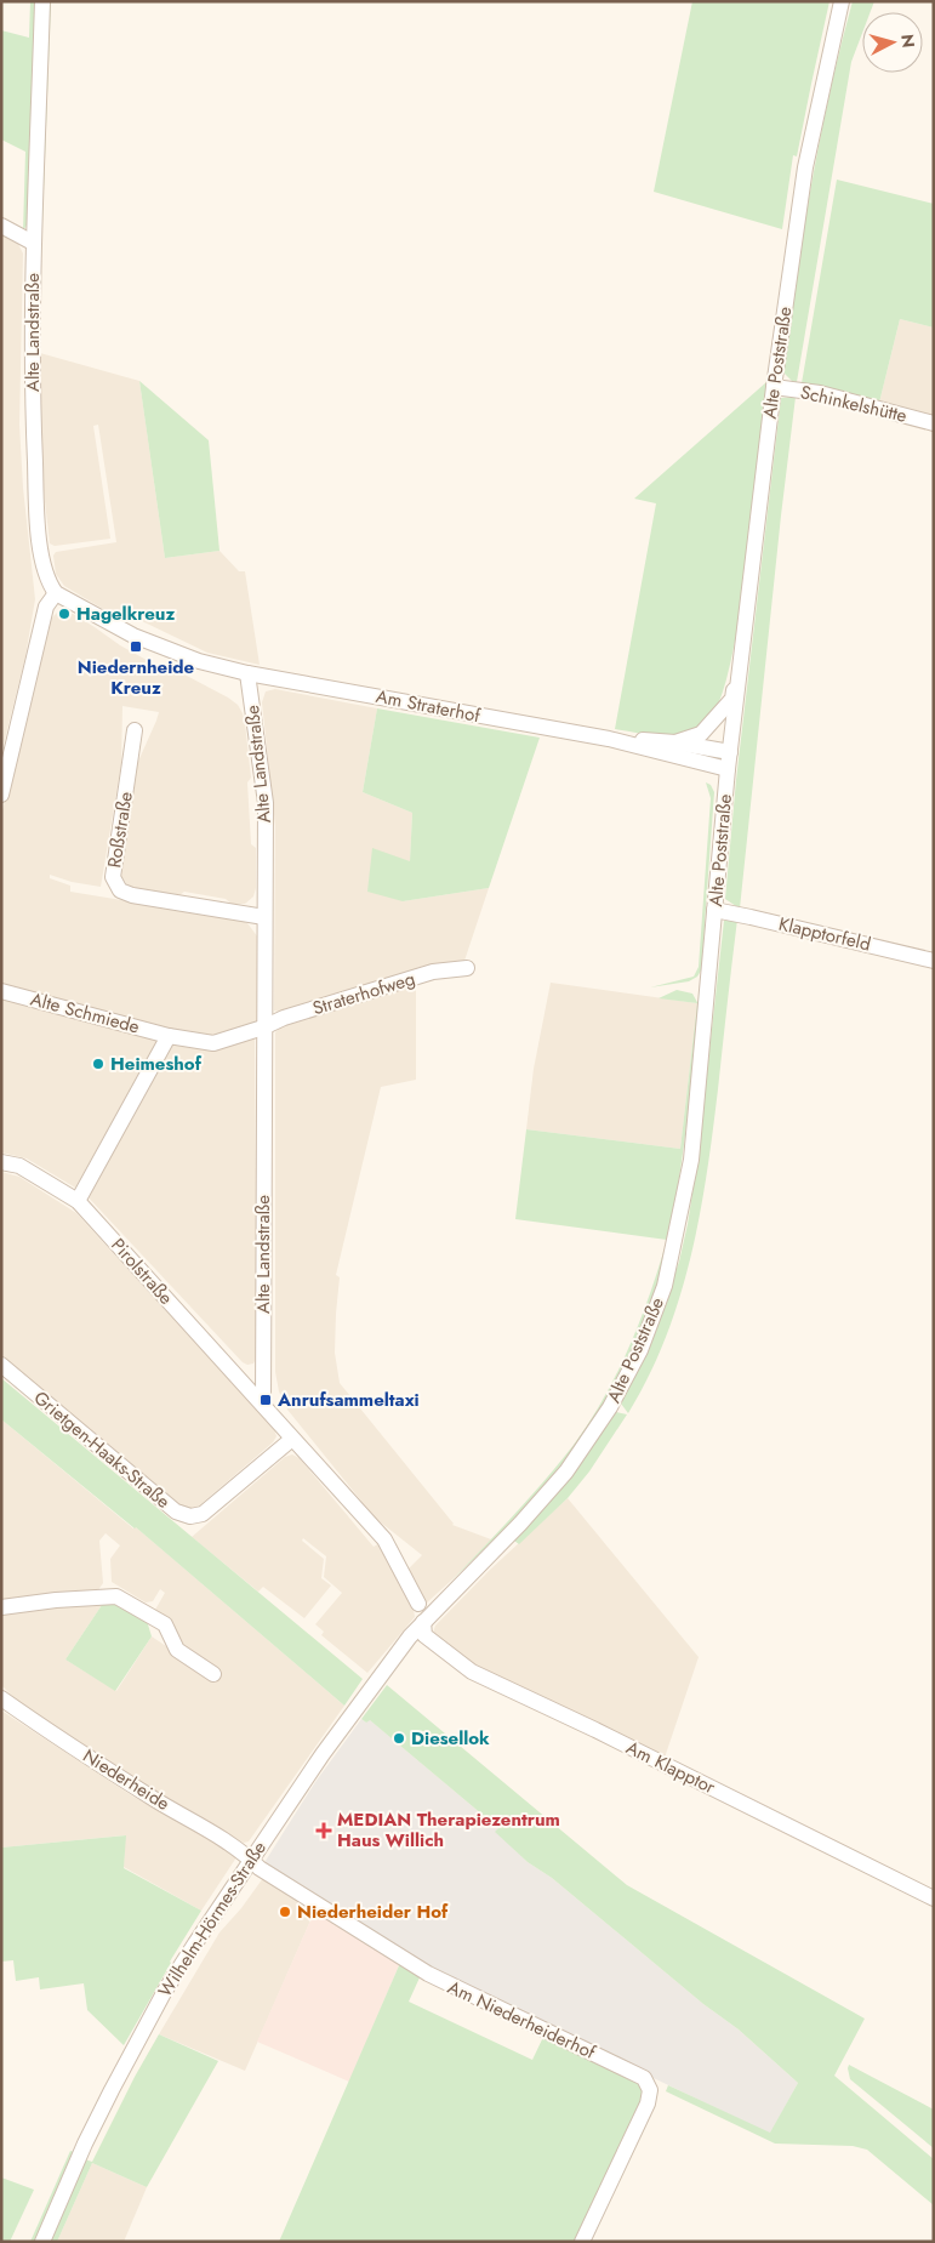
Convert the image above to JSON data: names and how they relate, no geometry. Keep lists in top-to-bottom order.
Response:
{
  "streets": {
    "street": [
      "Alte Landstraße",
      "Alte Poststraße",
      "Schinkelshütte",
      "Am Straterhof",
      "Roßstraße",
      "Klapptorfeld",
      "Straterhofweg",
      "Alte Schmiede",
      "Pirolstraße",
      "Grietgen-Haaks-Straße",
      "Am Klapptor",
      "Niederheide",
      "Wilhelm-Hörmes-Straße",
      "Am Niederheiderhof"
    ]
  },
  "crossings": [
    ["Alte Landstraße", "Am Straterhof"],
    ["Alte Landstraße", "Roßstraße"],
    ["Alte Landstraße", "Straterhofweg"],
    ["Alte Landstraße", "Alte Schmiede"],
    ["Alte Landstraße", "Pirolstraße"],
    ["Alte Poststraße", "Schinkelshütte"],
    ["Alte Poststraße", "Am Straterhof"],
    ["Alte Poststraße", "Klapptorfeld"],
    ["Alte Poststraße", "Am Klapptor"],
    ["Alte Poststraße", "Wilhelm-Hörmes-Straße"],
    ["Straterhofweg", "Alte Schmiede"],
    ["Am Klapptor", "Wilhelm-Hörmes-Straße"],
    ["Niederheide", "Wilhelm-Hörmes-Straße"],
    ["Niederheide", "Am Niederheiderhof"],
    ["Wilhelm-Hörmes-Straße", "Am Niederheiderhof"]
  ],
  "places": {
    "other": [
      "Hagelkreuz",
      "Heimeshof",
      "Diesellok",
      "Niederheider Hof"
    ],
    "transit": ["Niedernheide Kreuz", "Anrufsammeltaxi"],
    "health": ["MEDIAN Therapiezentrum Haus Willich"]
  },
  "north": "right"
}
